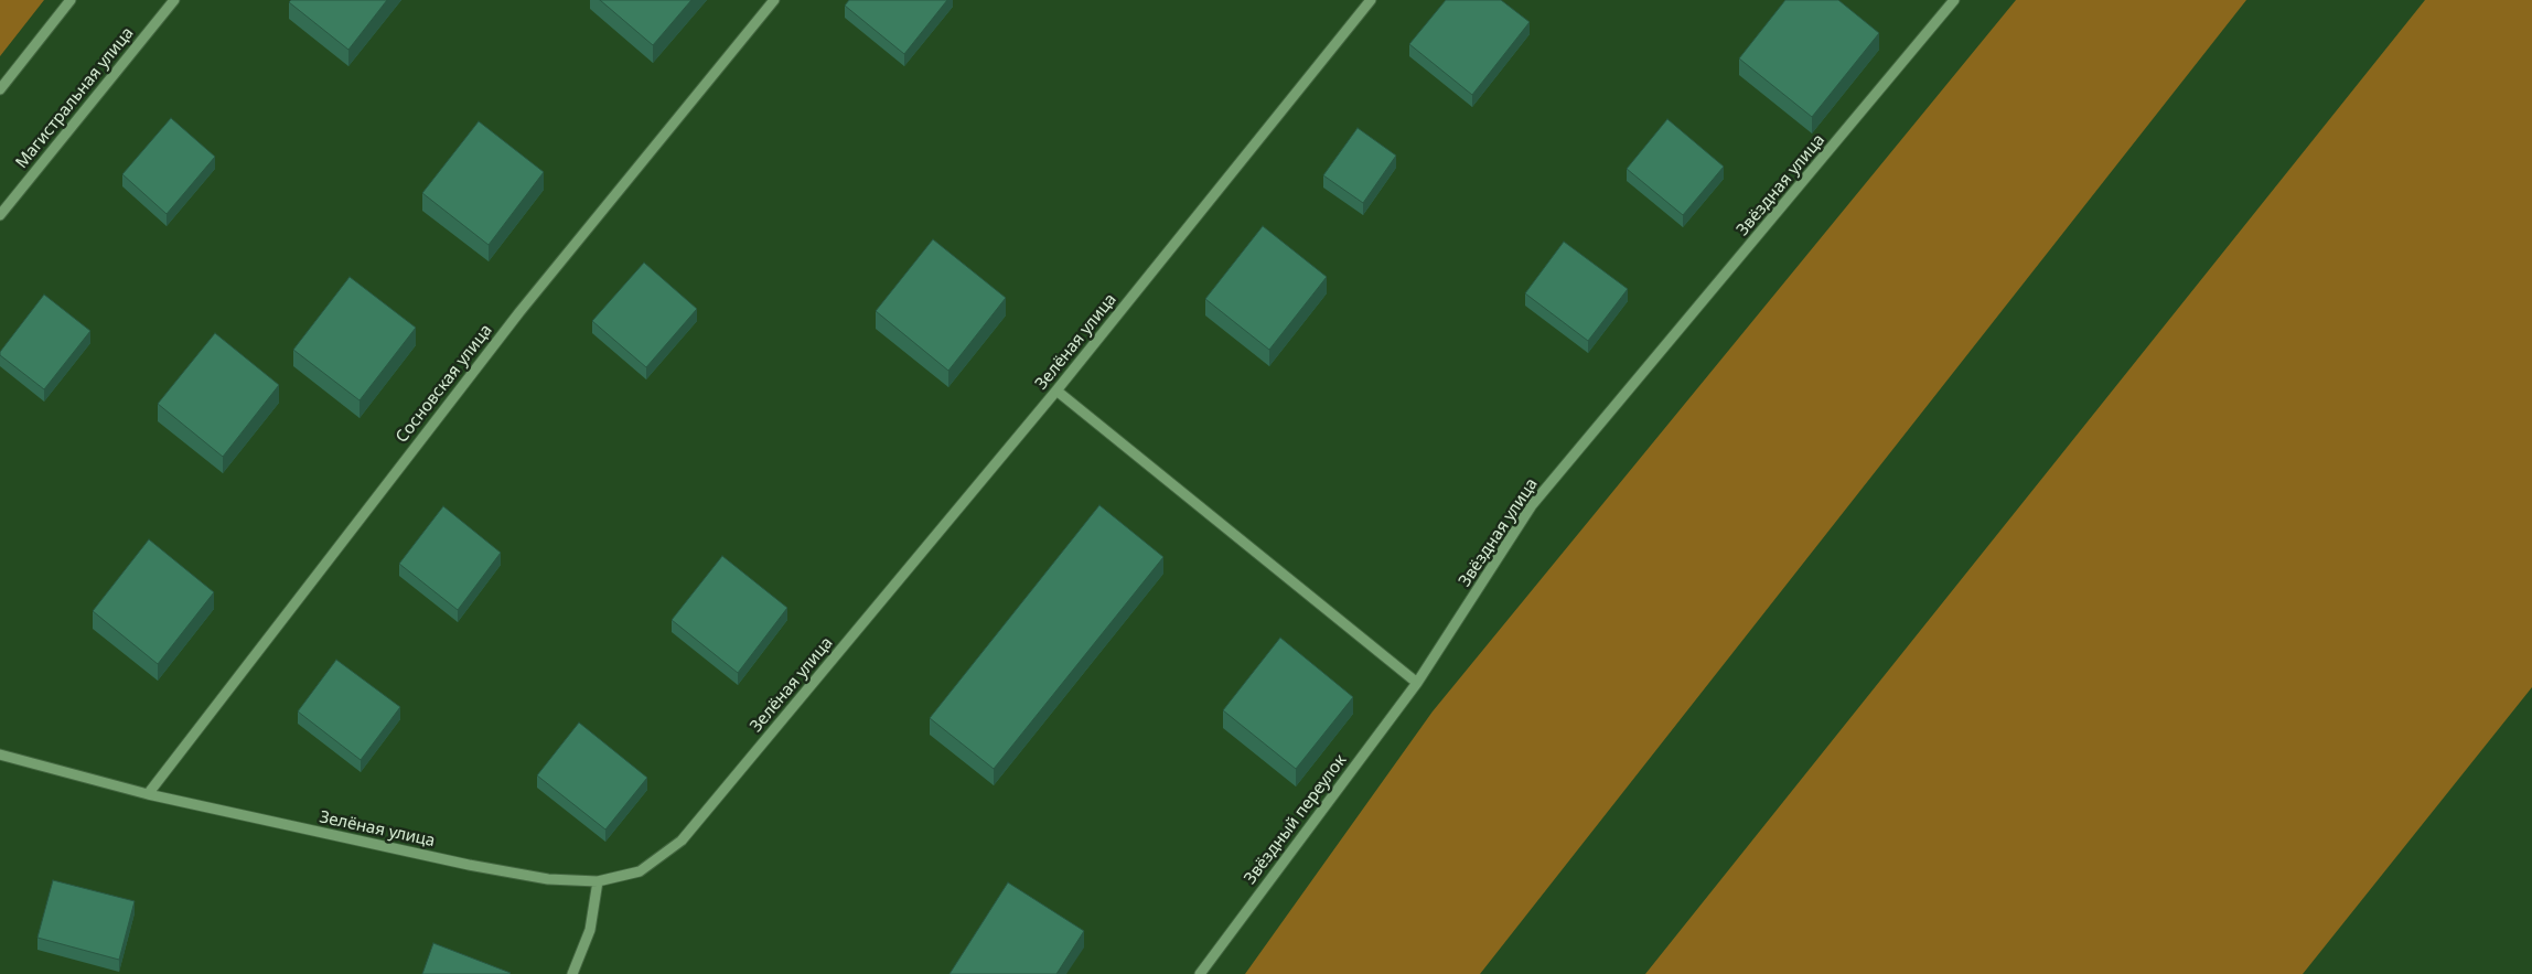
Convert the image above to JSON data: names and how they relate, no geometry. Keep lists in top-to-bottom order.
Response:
{
  "streets": {
    "street": [
      "Магистральная улица",
      "Звёздная улица",
      "Зелёная улица",
      "Сосновская улица",
      "Звёздный переулок"
    ]
  },
  "crossings": [
    ["Звёздная улица", "Звёздный переулок"],
    ["Зелёная улица", "Сосновская улица"]
  ]
}
